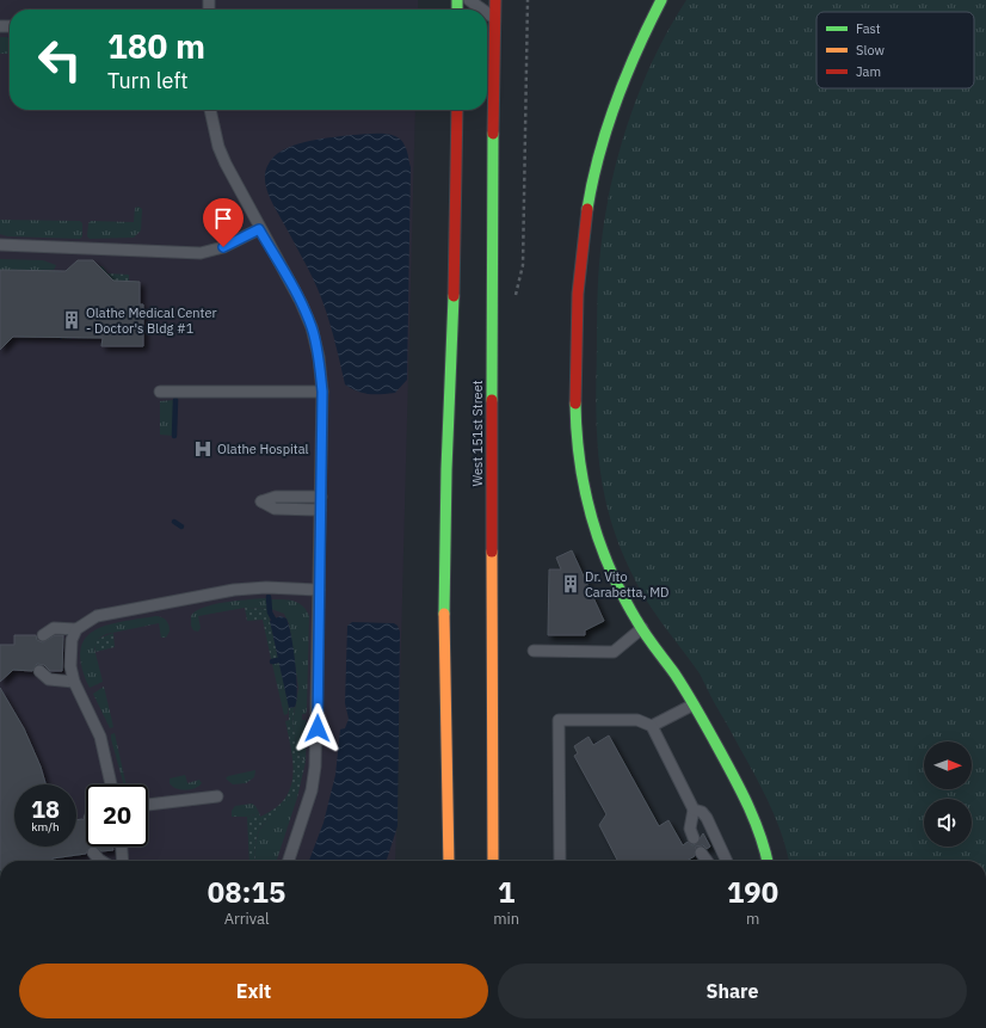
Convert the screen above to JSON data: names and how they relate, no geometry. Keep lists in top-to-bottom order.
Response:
{
  "streets": {
    "main road": ["West 151st Street"]
  },
  "places": {
    "building": ["Olathe Medical Center - Doctor's Bldg #1", "Dr. Vito Carabetta, MD"],
    "hospital": ["Olathe Hospital"]
  },
  "legend": ["Fast", "Slow", "Jam"],
  "north": "right",
  "page": {
    "turn": ["180 m", "Turn left"],
    "speed": "18 km/h",
    "limit": "20",
    "eta": [
      "08:15",
      "Arrival",
      "1",
      "min",
      "190",
      "m"
    ],
    "buttons": ["Exit", "Share"]
  }
}
